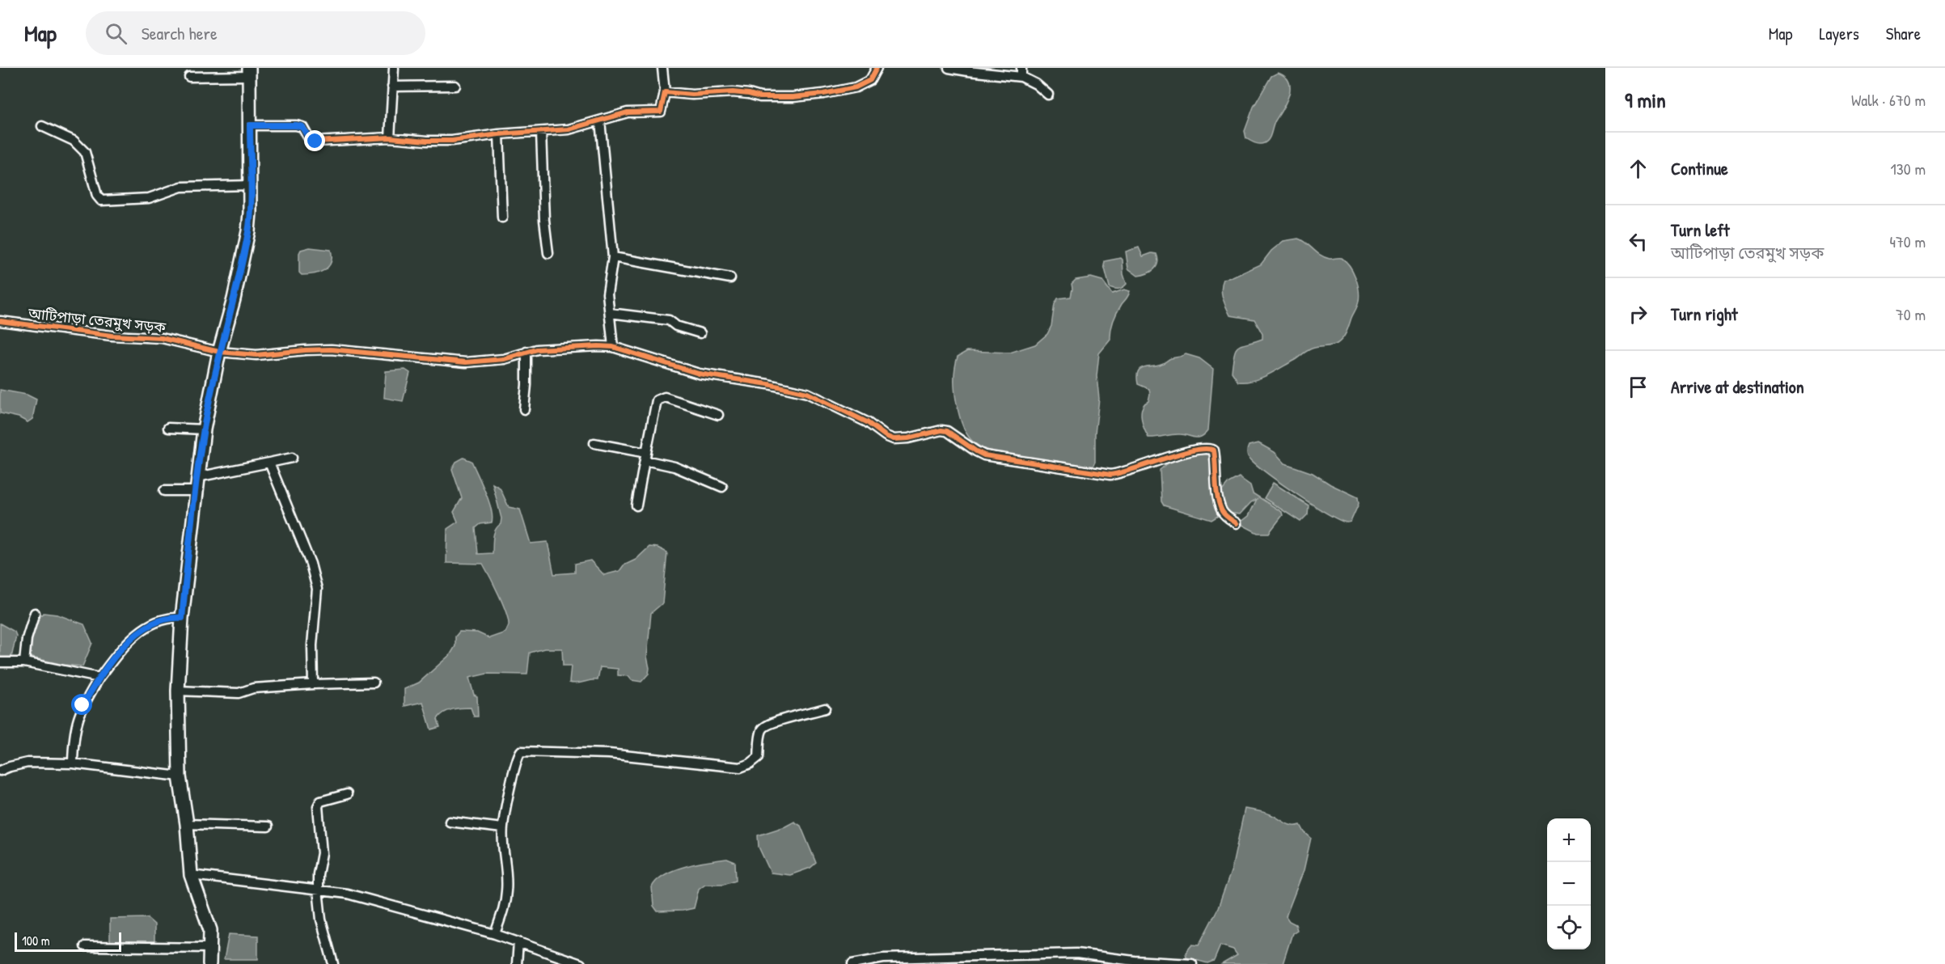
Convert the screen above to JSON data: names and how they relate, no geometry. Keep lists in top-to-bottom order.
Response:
{
  "streets": {
    "street": ["আটিপাড়া তেরমুখ সড়ক"]
  },
  "scale_bar": "100 m",
  "page": {
    "header": "Map",
    "search": "Search here",
    "nav": ["Map", "Layers", "Share"],
    "heading": ["9 min", "Walk · 670 m"],
    "list": [
      ["Continue", "130 m"],
      ["Turn left", "আটিপাড়া তেরমুখ সড়ক", "470 m"],
      ["Turn right", "70 m"],
      "Arrive at destination"
    ],
    "map_buttons": ["+", "−"],
    "scale": "100 m"
  }
}
